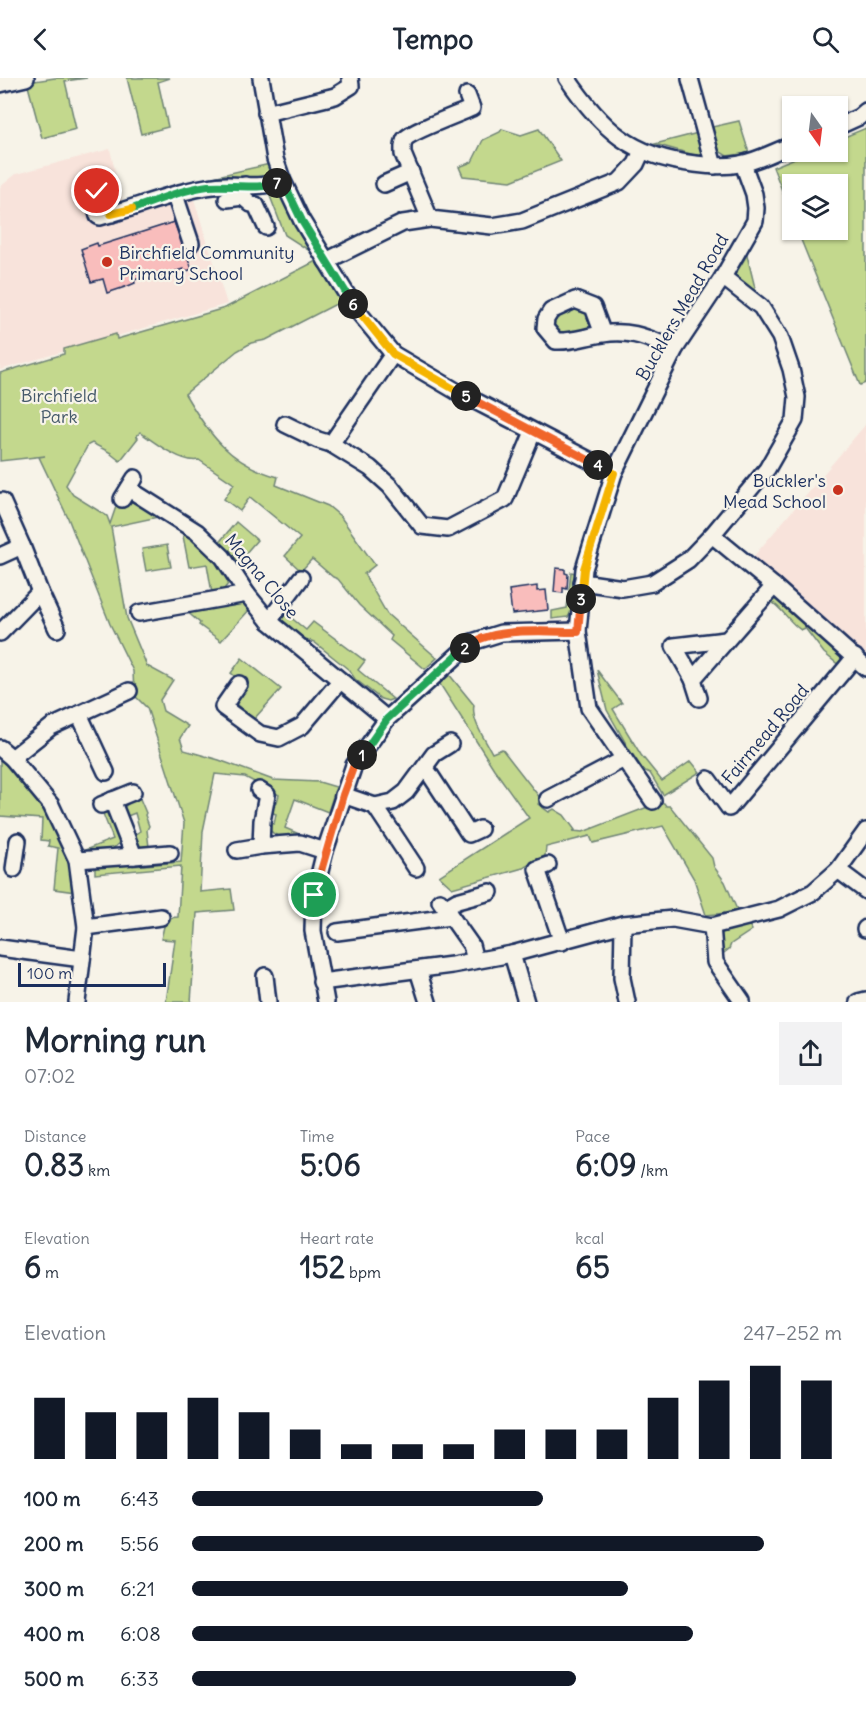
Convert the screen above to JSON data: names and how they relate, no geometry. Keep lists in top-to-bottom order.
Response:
{
  "streets": {
    "street": ["Bucklers Mead Road", "Magna Close", "Fairmead Road"]
  },
  "parks": ["Birchfield Park"],
  "places": ["Birchfield Community Primary School", "Buckler's Mead School"],
  "scale_bar": "100 m",
  "north": "bottom",
  "page": {
    "header": "Tempo",
    "pins": [
      "7",
      "6",
      "5",
      "4",
      "3",
      "2",
      "1"
    ],
    "scale": "100 m",
    "heading": ["Morning run", "07:02"],
    "stats": [
      ["Distance", "0.83 km"],
      ["Time", "5:06"],
      ["Pace", "6:09 /km"],
      ["Elevation", "6 m"],
      ["Heart rate", "152 bpm"],
      ["kcal", "65"]
    ],
    "chart": ["Elevation", "247–252 m"],
    "list": [
      {
        "name": "100 m",
        "note": "6:43"
      },
      {
        "name": "200 m",
        "note": "5:56"
      },
      {
        "name": "300 m",
        "note": "6:21"
      },
      {
        "name": "400 m",
        "note": "6:08"
      },
      {
        "name": "500 m",
        "note": "6:33"
      }
    ]
  }
}
